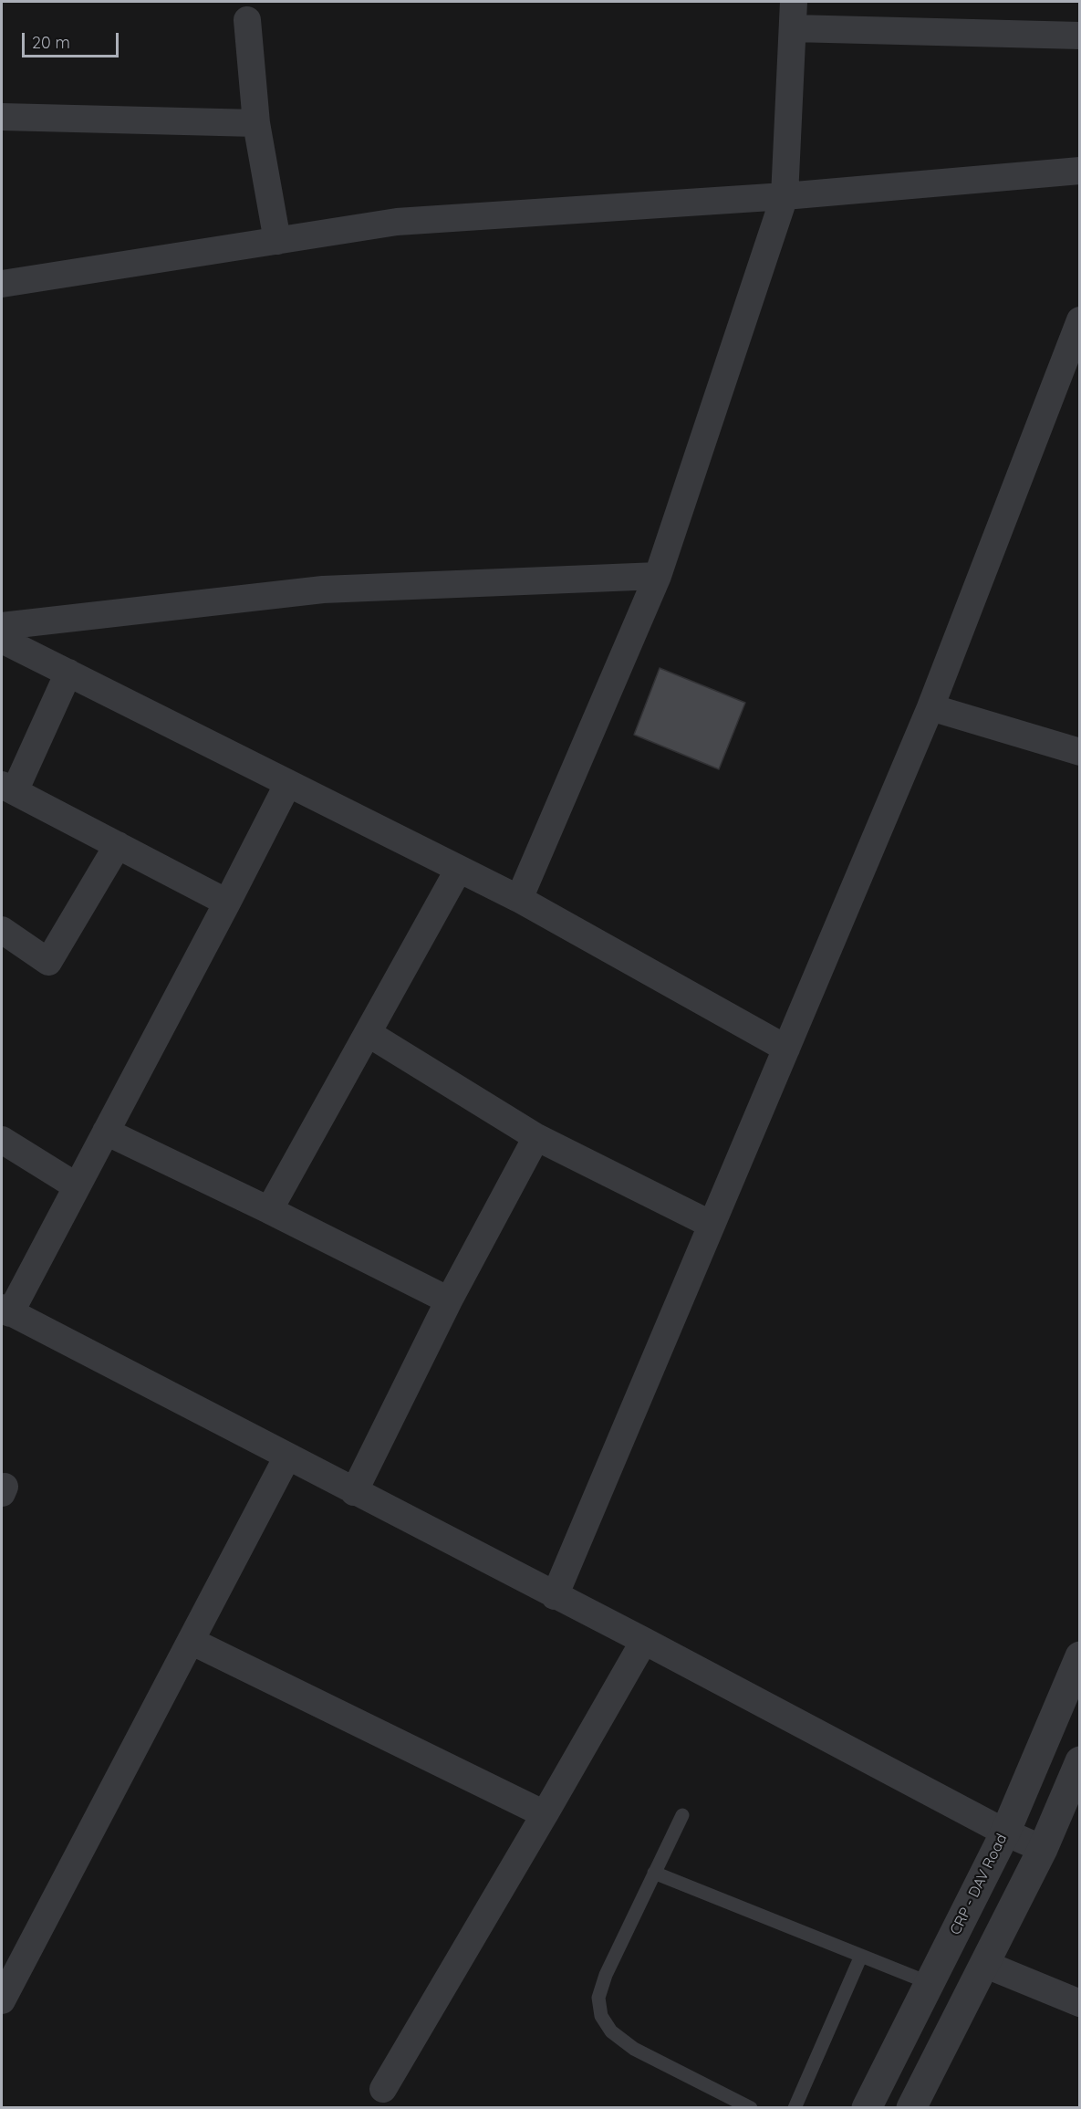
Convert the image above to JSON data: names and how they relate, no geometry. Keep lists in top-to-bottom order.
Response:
{
  "streets": {
    "street": ["CRP - DAV Road"]
  },
  "scale_bar": "20 m"
}
